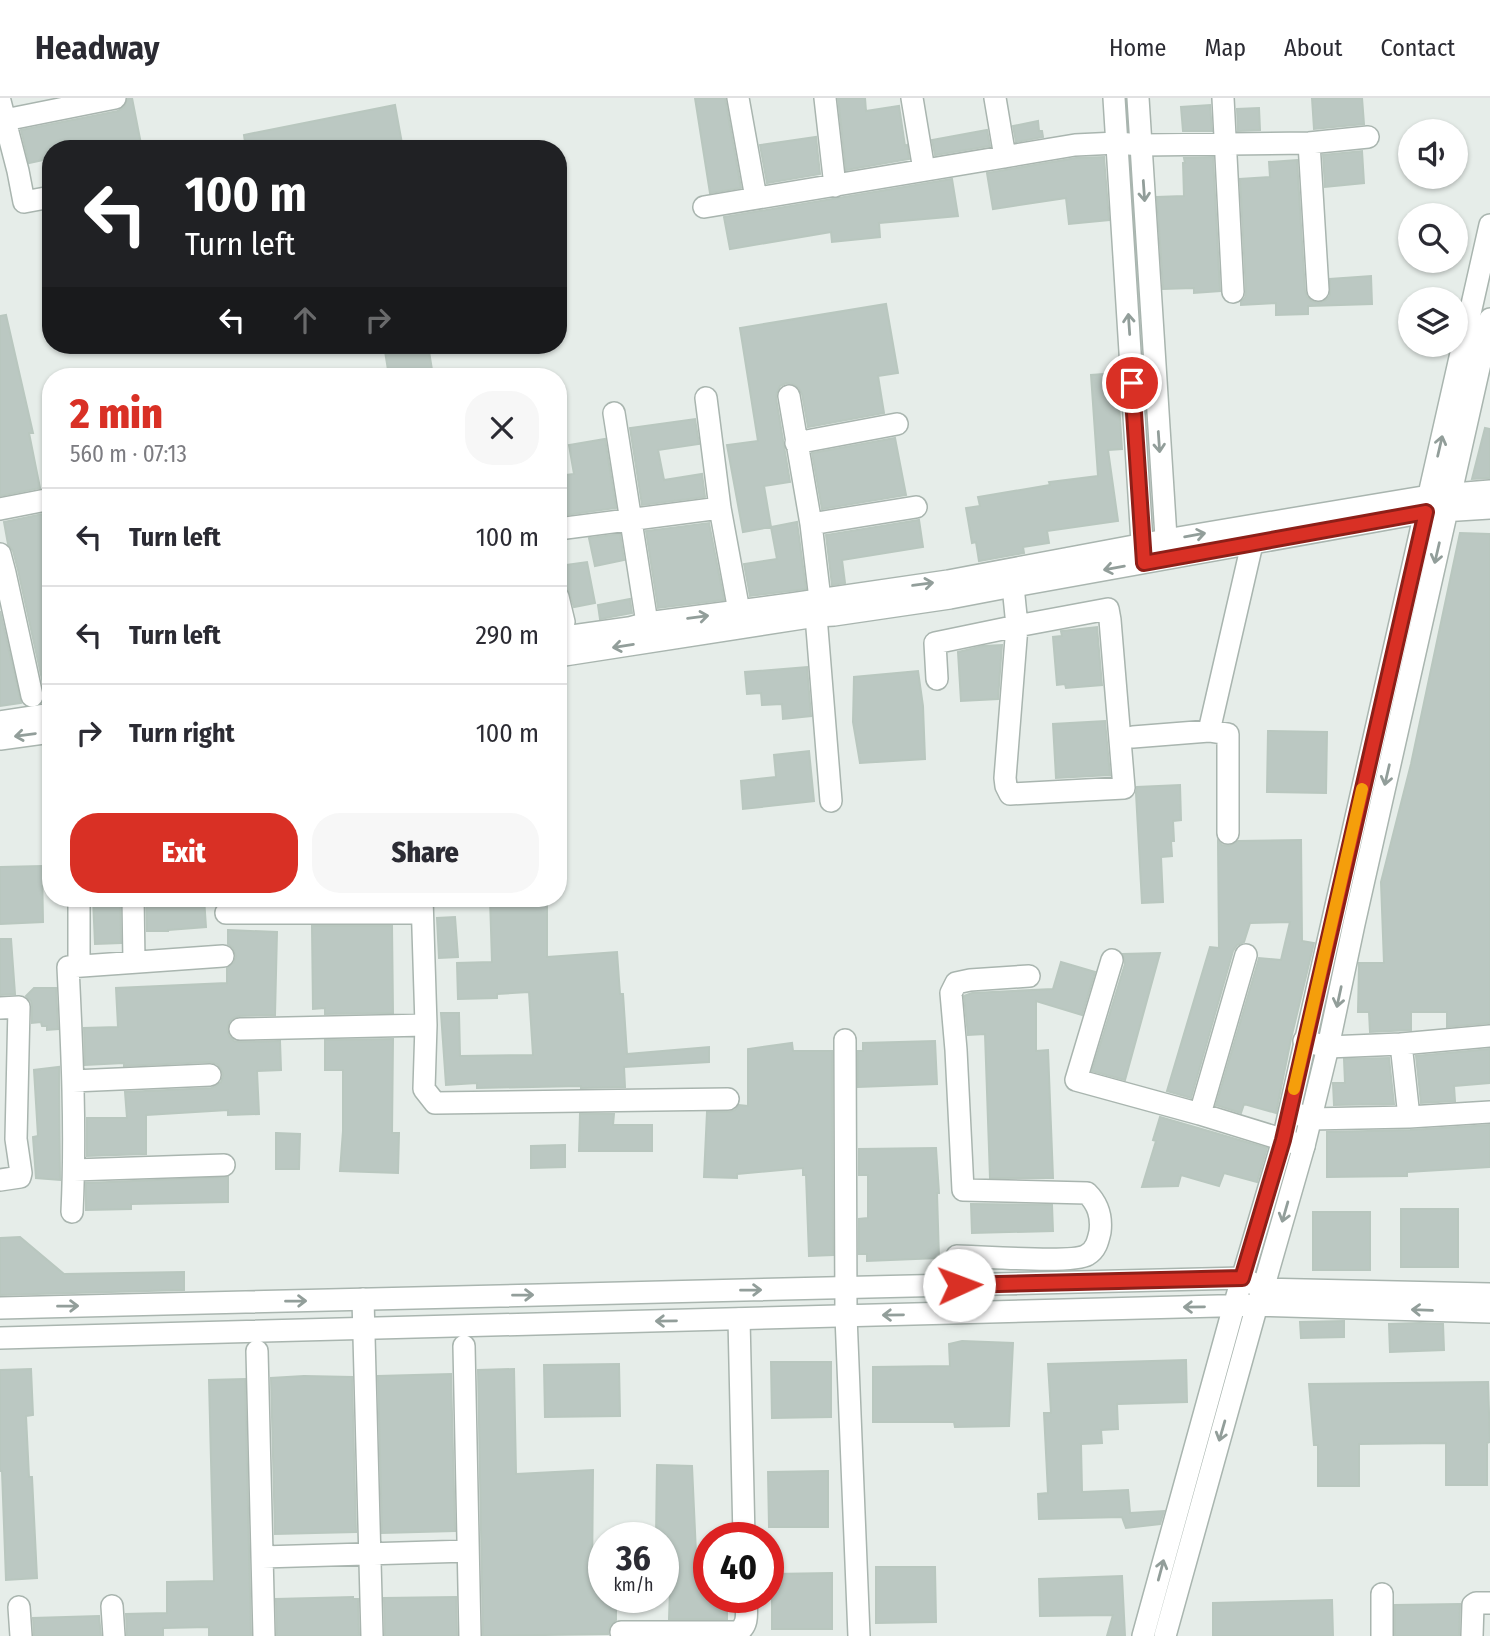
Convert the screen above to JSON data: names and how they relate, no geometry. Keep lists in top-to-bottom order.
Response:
{
  "page": {
    "header": "Headway",
    "nav": [
      "Home",
      "Map",
      "About",
      "Contact"
    ],
    "turn": ["100 m", "Turn left"],
    "heading": ["2 min", "560 m · 07:13"],
    "list": [
      {
        "name": "Turn left",
        "value": "100 m"
      },
      {
        "name": "Turn left",
        "value": "290 m"
      },
      {
        "name": "Turn right",
        "value": "100 m"
      }
    ],
    "buttons": ["Exit", "Share"],
    "speed": "36 km/h",
    "limit": "40"
  }
}
